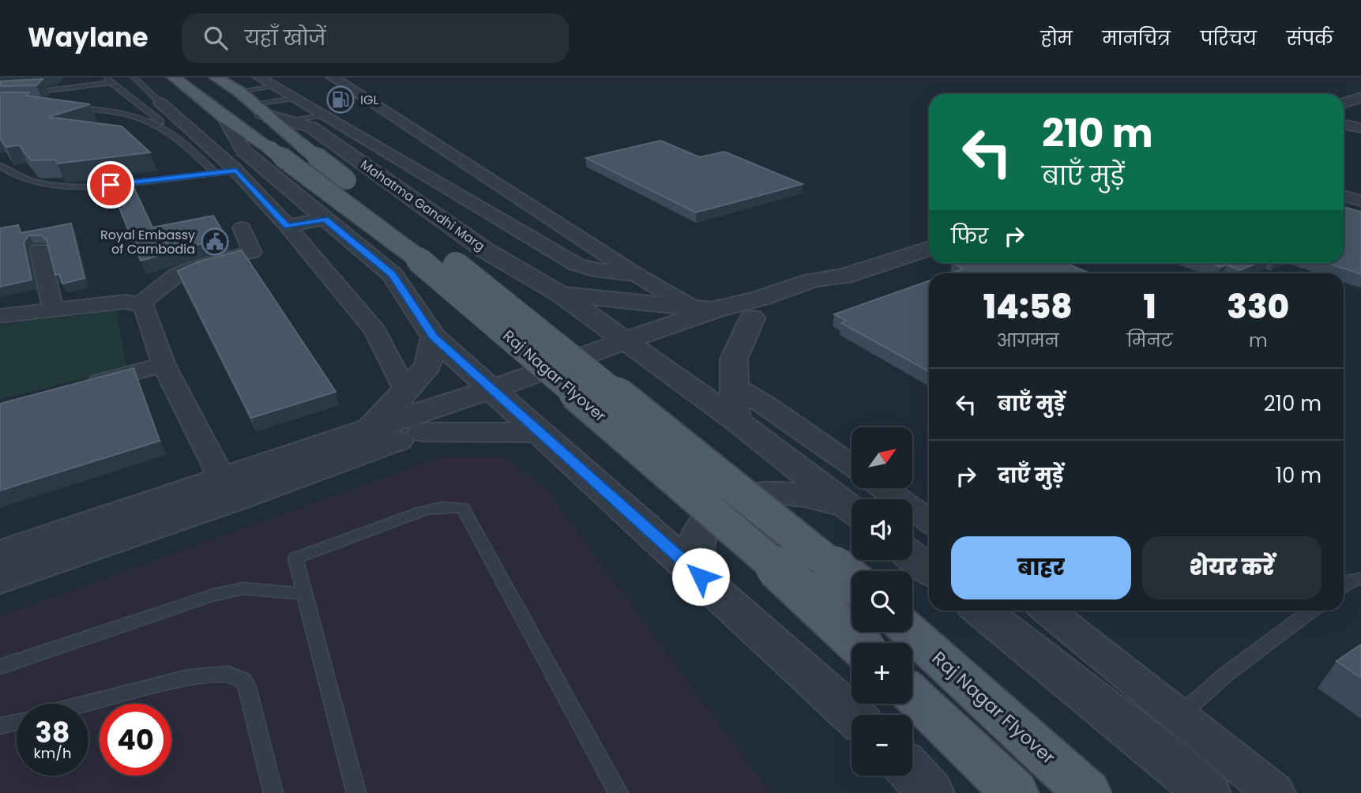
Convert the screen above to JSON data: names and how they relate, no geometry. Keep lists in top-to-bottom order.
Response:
{
  "streets": {
    "main road": ["Mahatma Gandhi Marg", "Raj Nagar Flyover"]
  },
  "crossings": [
    ["Mahatma Gandhi Marg", "Raj Nagar Flyover"]
  ],
  "places": {
    "fuel station": ["IGL"],
    "public building": ["Royal Embassy of Cambodia"]
  },
  "north": "top right",
  "page": {
    "header": "Waylane",
    "search": "यहाँ खोजें",
    "nav": [
      "होम",
      "मानचित्र",
      "परिचय",
      "संपर्क"
    ],
    "turn": ["210 m", "बाएँ मुड़ें"],
    "then": "फिर",
    "eta": [
      "14:58",
      "आगमन",
      "1",
      "मिनट",
      "330",
      "m"
    ],
    "list": [
      {
        "name": "बाएँ मुड़ें",
        "value": "210 m"
      },
      {
        "name": "दाएँ मुड़ें",
        "value": "10 m"
      }
    ],
    "map_buttons": ["+", "−"],
    "buttons": ["बाहर", "शेयर करें"],
    "speed": "38 km/h",
    "limit": "40"
  }
}
